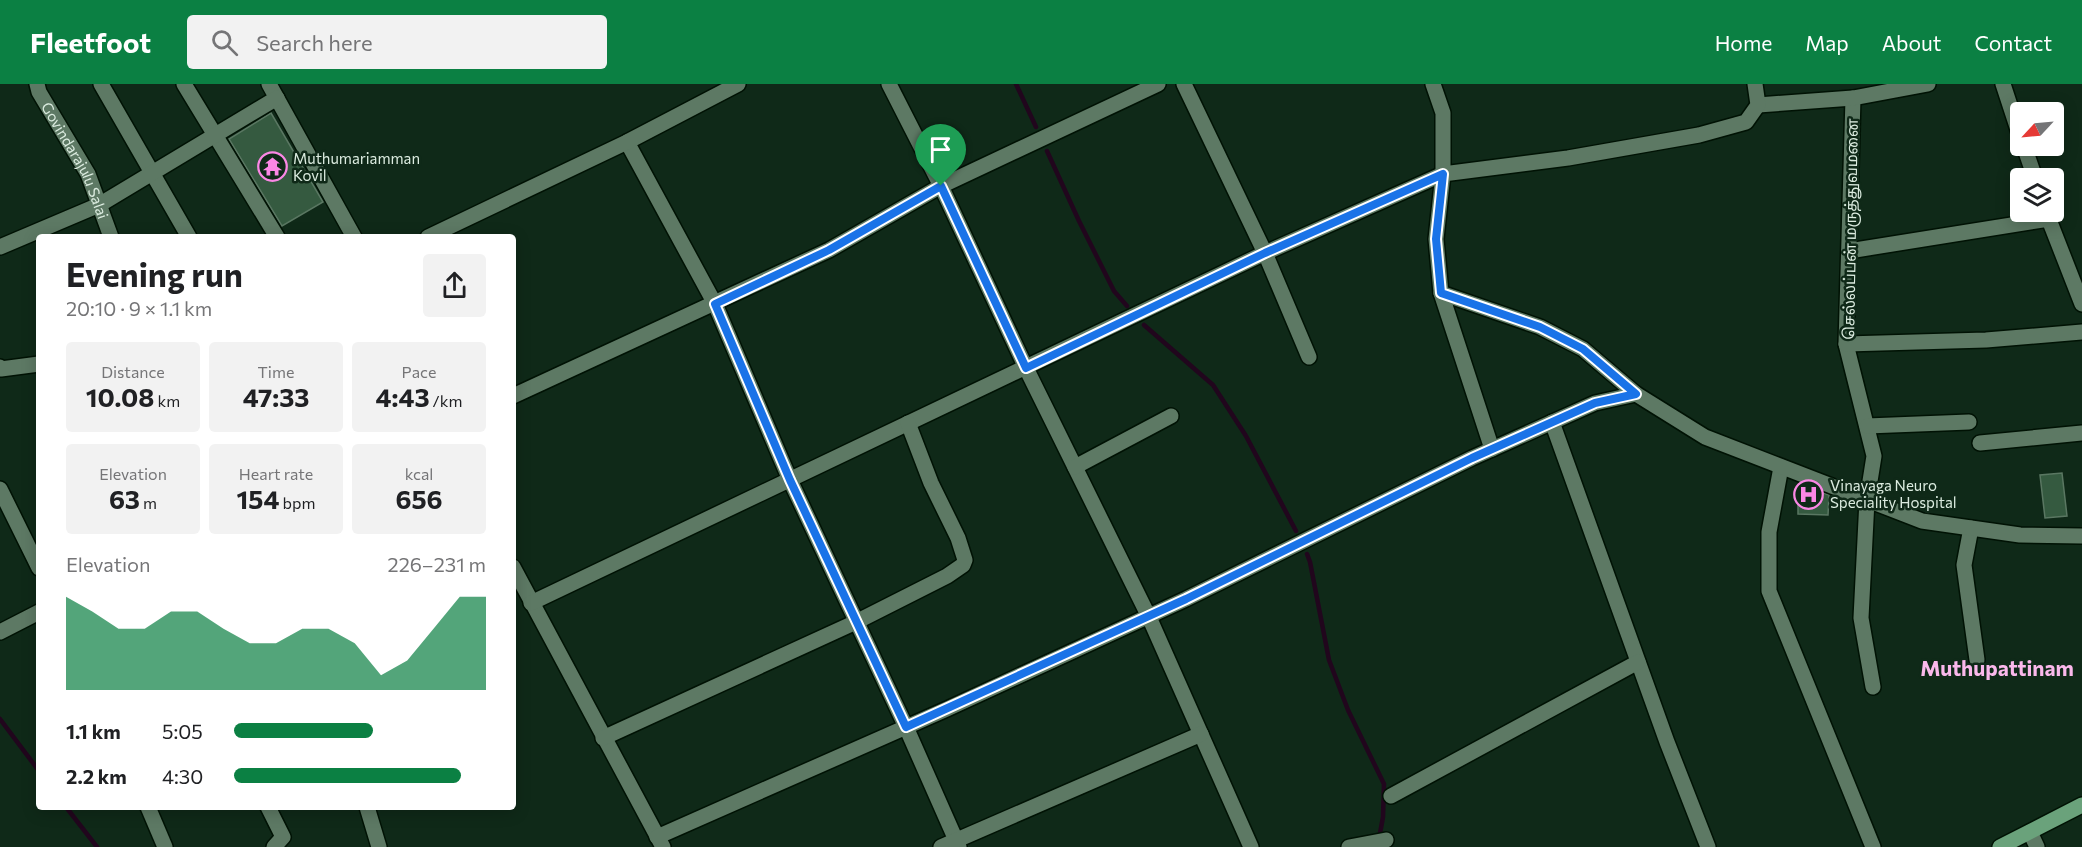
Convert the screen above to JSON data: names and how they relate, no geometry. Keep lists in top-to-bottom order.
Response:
{
  "streets": {
    "street": ["Govindarajulu Salai", "செல்லப்பன் மருத்துவமனை"]
  },
  "districts": ["Muthupattinam"],
  "places": {
    "temple": ["Muthumariamman Kovil"],
    "hospital": ["Vinayaga Neuro Speciality Hospital"]
  },
  "north": "bottom left",
  "page": {
    "header": "Fleetfoot",
    "search": "Search here",
    "nav": [
      "Home",
      "Map",
      "About",
      "Contact"
    ],
    "heading": ["Evening run", "20:10 · 9 × 1.1 km"],
    "stats": [
      ["Distance", "10.08 km"],
      ["Time", "47:33"],
      ["Pace", "4:43 /km"],
      ["Elevation", "63 m"],
      ["Heart rate", "154 bpm"],
      ["kcal", "656"]
    ],
    "chart": ["Elevation", "226–231 m"],
    "list": [
      {
        "name": "1.1 km",
        "note": "5:05"
      },
      {
        "name": "2.2 km",
        "note": "4:30"
      }
    ]
  }
}
